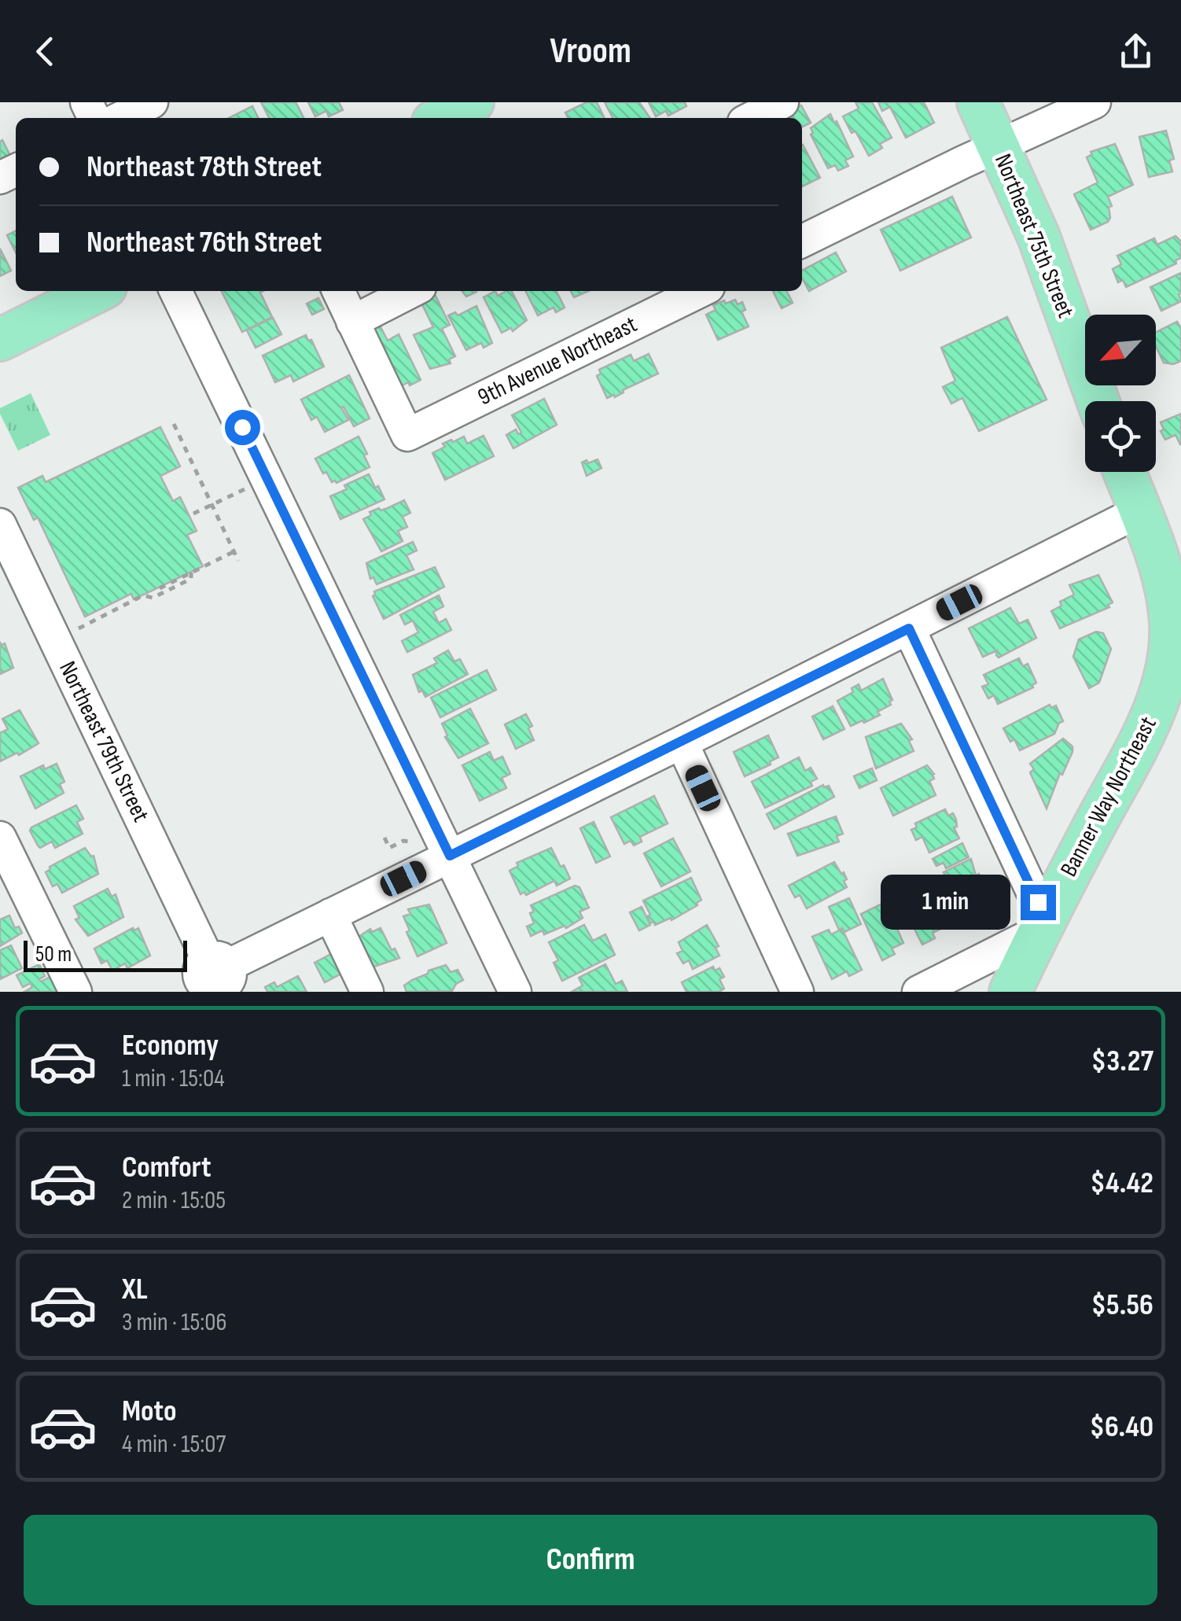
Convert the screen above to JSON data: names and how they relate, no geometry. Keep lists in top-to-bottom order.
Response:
{
  "streets": {
    "main road": ["Northeast 75th Street", "Banner Way Northeast"],
    "street": ["9th Avenue Northeast", "Northeast 79th Street"]
  },
  "scale_bar": "50 m",
  "north": "bottom left",
  "page": {
    "header": "Vroom",
    "banner": ["Northeast 78th Street", "Northeast 76th Street"],
    "bubble": "1 min",
    "scale": "50 m",
    "list": [
      {
        "name": "Economy",
        "note": "1 min · 15:04",
        "value": "$3.27"
      },
      {
        "name": "Comfort",
        "note": "2 min · 15:05",
        "value": "$4.42"
      },
      {
        "name": "XL",
        "note": "3 min · 15:06",
        "value": "$5.56"
      },
      {
        "name": "Moto",
        "note": "4 min · 15:07",
        "value": "$6.40"
      }
    ],
    "buttons": "Confirm"
  }
}
